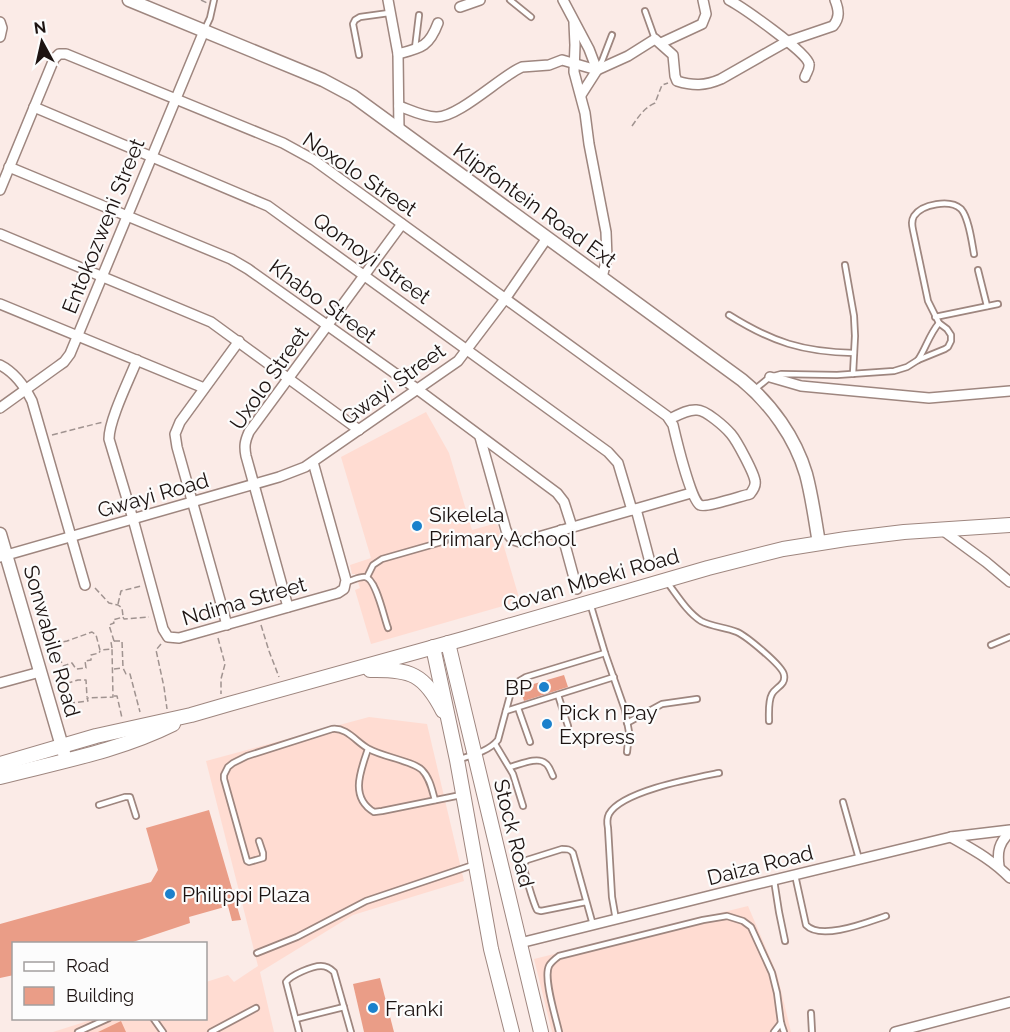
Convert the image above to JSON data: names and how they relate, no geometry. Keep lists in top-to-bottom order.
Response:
{
  "streets": {
    "main road": ["Govan Mbeki Road", "Stock Road"],
    "street": [
      "Noxolo Street",
      "Klipfontein Road Ext",
      "Entokozweni Street",
      "Qomoyi Street",
      "Khabo Street",
      "Uxolo Street",
      "Gwayi Street",
      "Gwayi Road",
      "Ndima Street",
      "Sonwabile Road",
      "Daiza Road"
    ]
  },
  "crossings": [
    ["Noxolo Street", "Entokozweni Street"],
    ["Noxolo Street", "Qomoyi Street"],
    ["Noxolo Street", "Khabo Street"],
    ["Noxolo Street", "Uxolo Street"],
    ["Noxolo Street", "Gwayi Street"],
    ["Klipfontein Road Ext", "Entokozweni Street"],
    ["Klipfontein Road Ext", "Gwayi Street"],
    ["Klipfontein Road Ext", "Govan Mbeki Road"],
    ["Entokozweni Street", "Qomoyi Street"],
    ["Entokozweni Street", "Khabo Street"],
    ["Qomoyi Street", "Uxolo Street"],
    ["Qomoyi Street", "Gwayi Street"],
    ["Khabo Street", "Uxolo Street"],
    ["Khabo Street", "Gwayi Street"],
    ["Uxolo Street", "Gwayi Road"],
    ["Uxolo Street", "Ndima Street"],
    ["Gwayi Street", "Gwayi Road"],
    ["Gwayi Road", "Ndima Street"],
    ["Gwayi Road", "Sonwabile Road"],
    ["Govan Mbeki Road", "Sonwabile Road"],
    ["Govan Mbeki Road", "Stock Road"],
    ["Stock Road", "Daiza Road"]
  ],
  "places": [
    "Sikelela Primary Achool",
    "BP",
    "Pick n Pay Express",
    "Philippi Plaza",
    "Franki"
  ],
  "legend": ["Road", "Building"],
  "north": "top"
}
